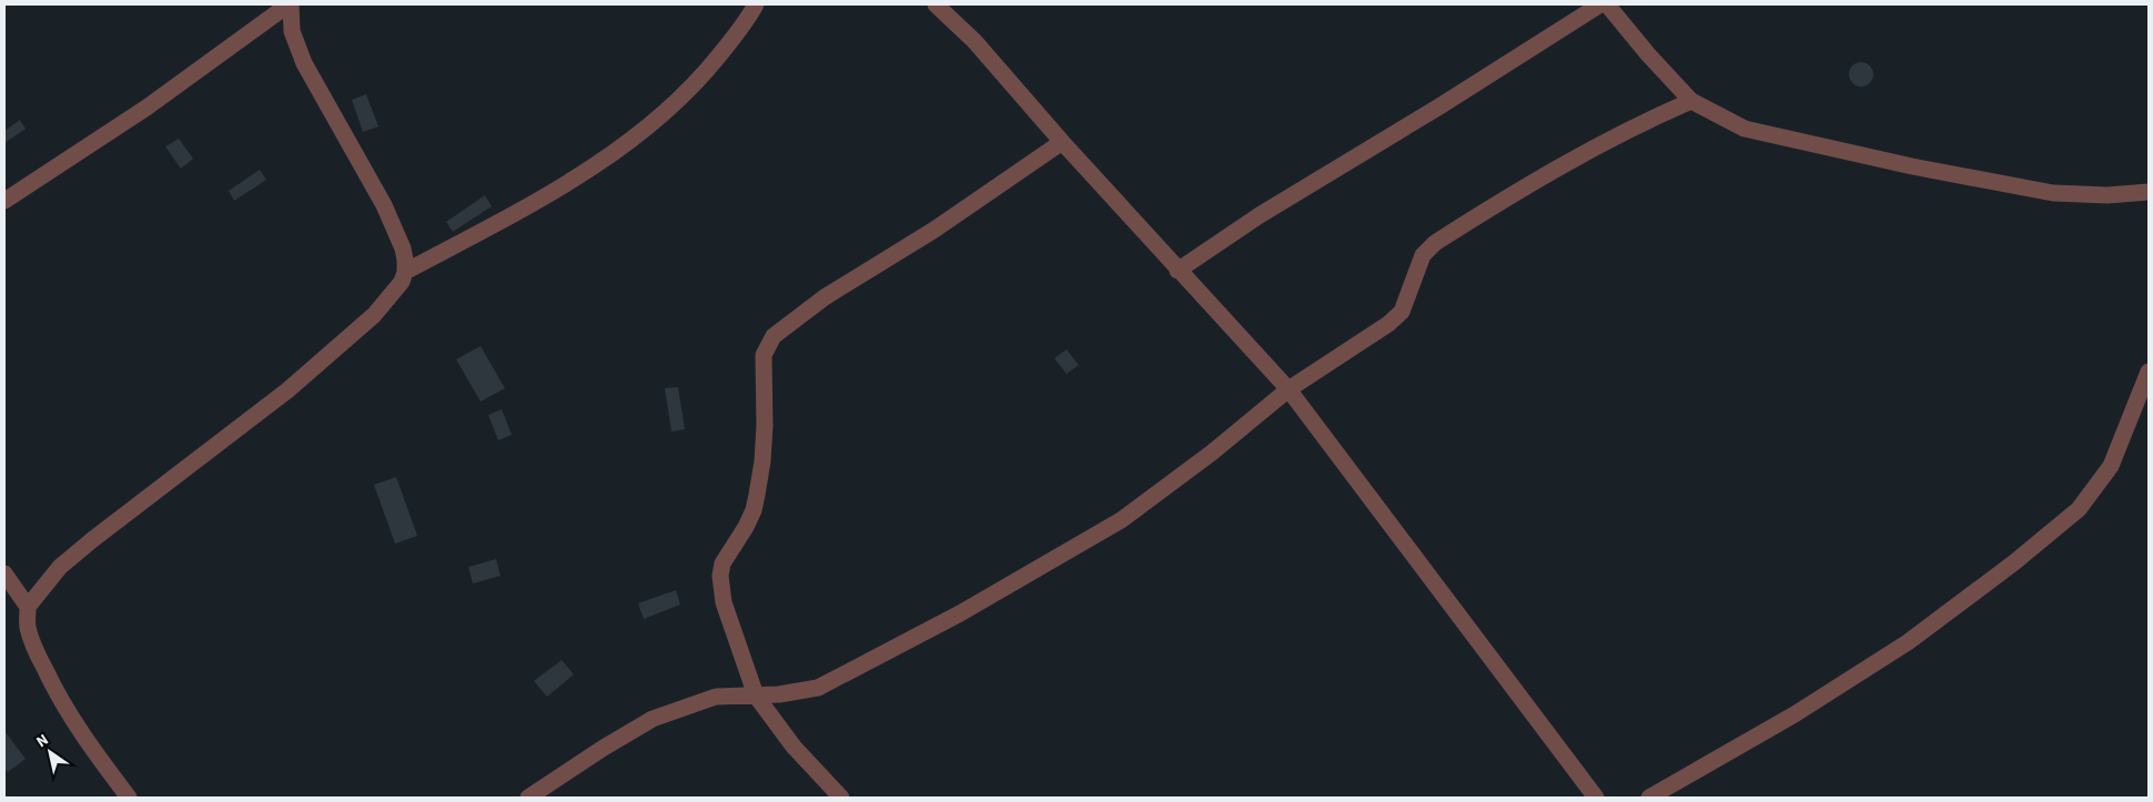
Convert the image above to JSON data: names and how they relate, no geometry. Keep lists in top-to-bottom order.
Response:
{
  "north": "top left"
}
